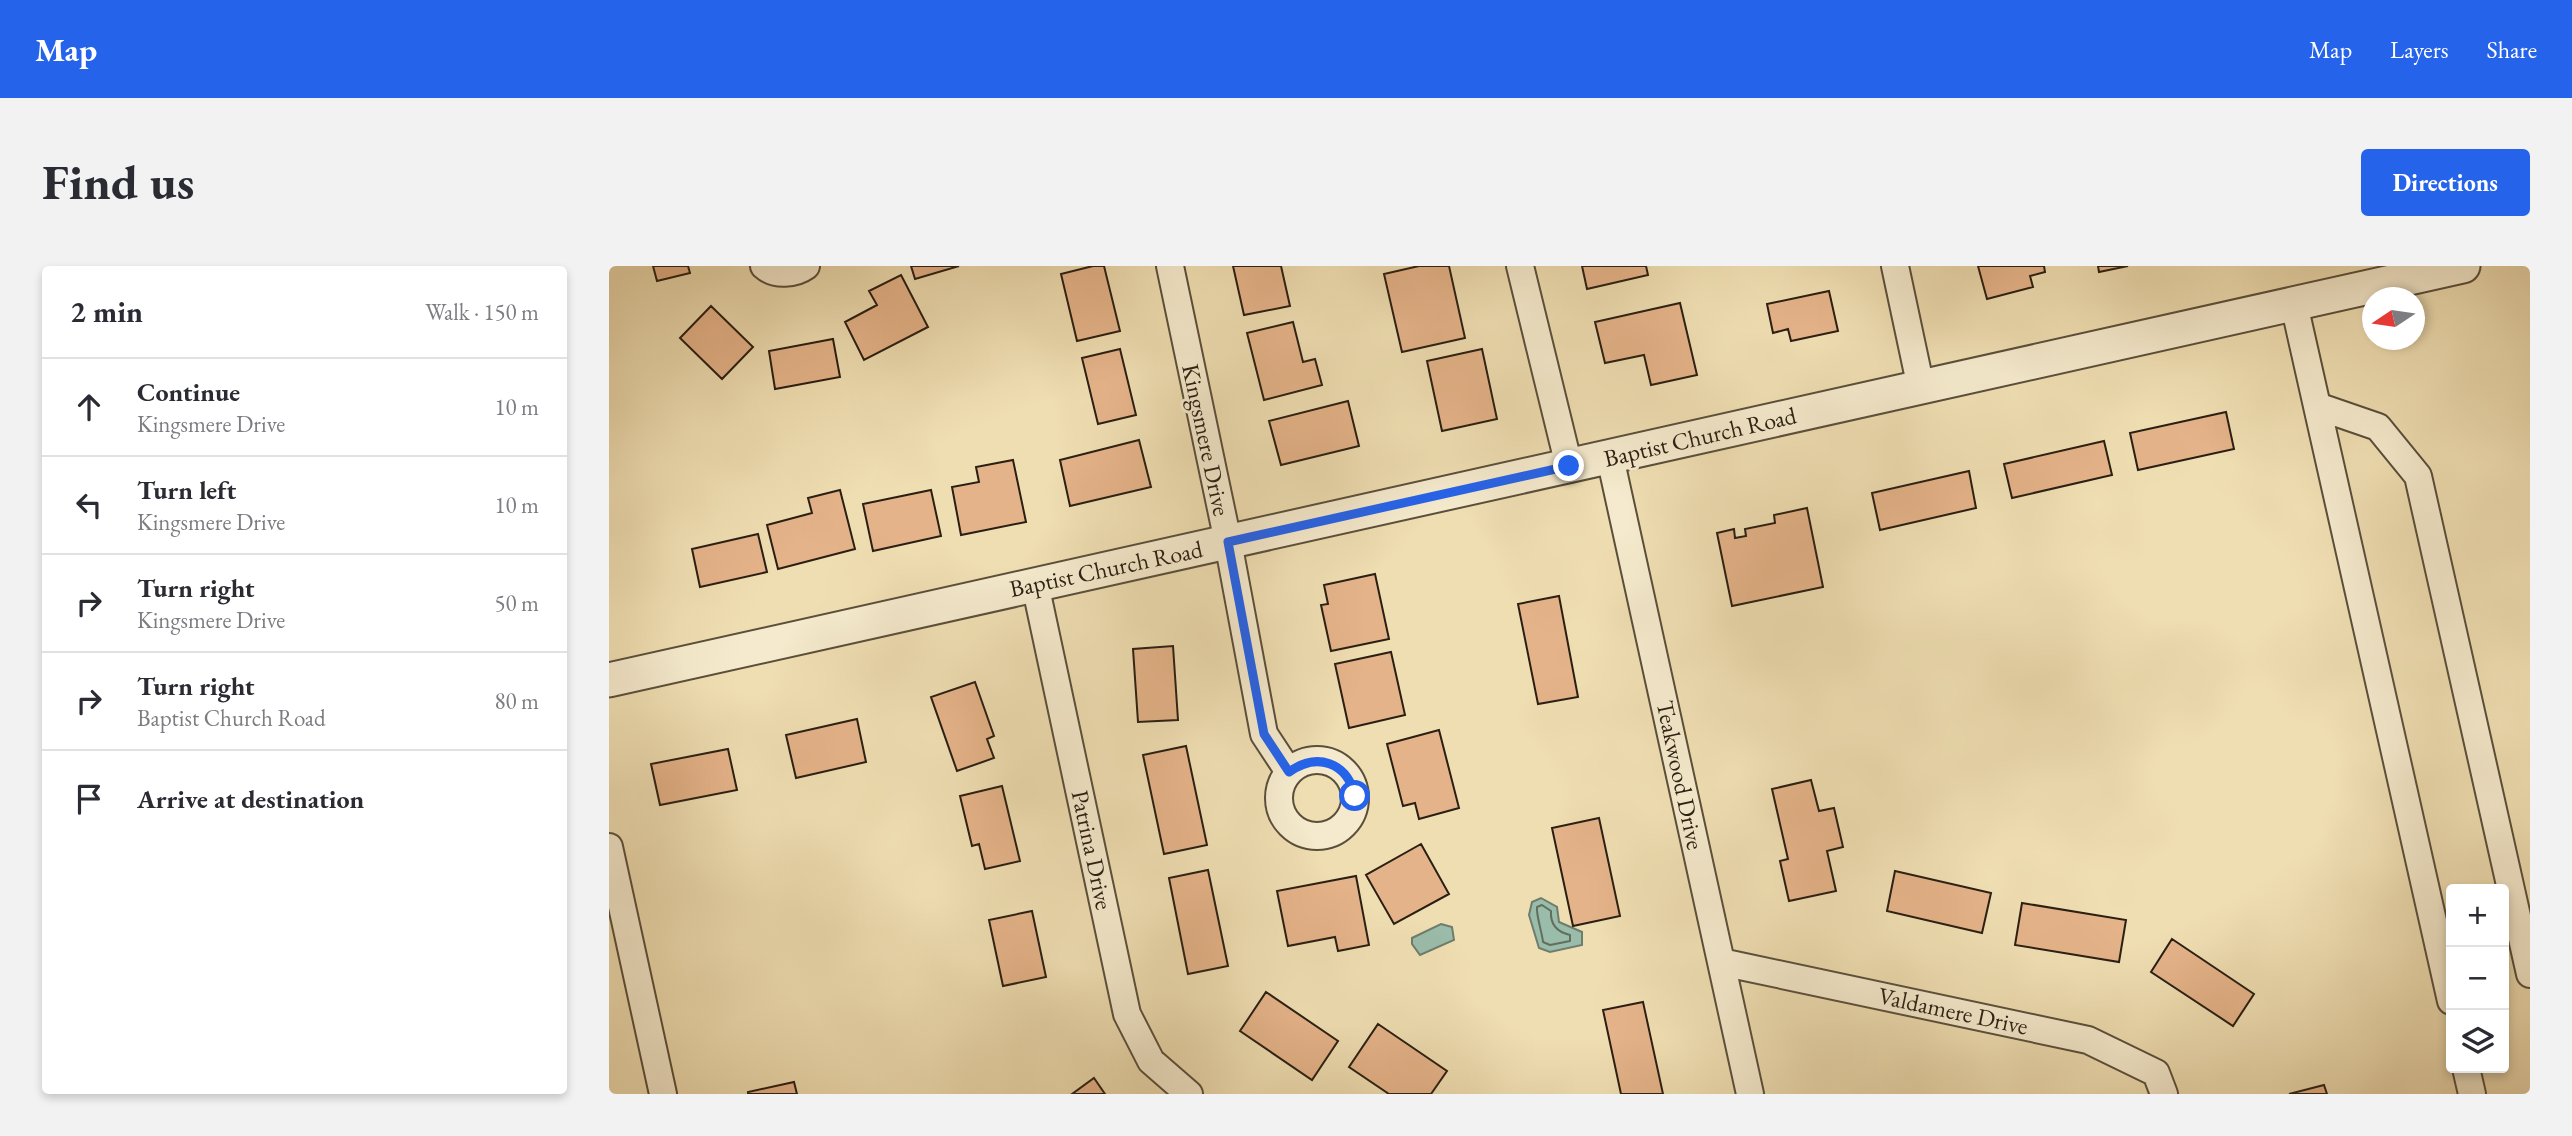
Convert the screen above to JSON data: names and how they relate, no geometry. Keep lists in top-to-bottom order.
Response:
{
  "streets": {
    "street": [
      "Baptist Church Road",
      "Kingsmere Drive",
      "Teakwood Drive",
      "Patrina Drive",
      "Valdamere Drive"
    ]
  },
  "crossings": [
    ["Baptist Church Road", "Kingsmere Drive"],
    ["Baptist Church Road", "Teakwood Drive"],
    ["Baptist Church Road", "Patrina Drive"],
    ["Teakwood Drive", "Valdamere Drive"]
  ],
  "north": "left",
  "page": {
    "header": "Map",
    "nav": ["Map", "Layers", "Share"],
    "buttons": "Directions",
    "title": "Find us",
    "heading": ["2 min", "Walk · 150 m"],
    "list": [
      ["Continue", "Kingsmere Drive", "10 m"],
      ["Turn left", "Kingsmere Drive", "10 m"],
      ["Turn right", "Kingsmere Drive", "50 m"],
      ["Turn right", "Baptist Church Road", "80 m"],
      "Arrive at destination"
    ],
    "map_buttons": ["+", "−"]
  }
}
